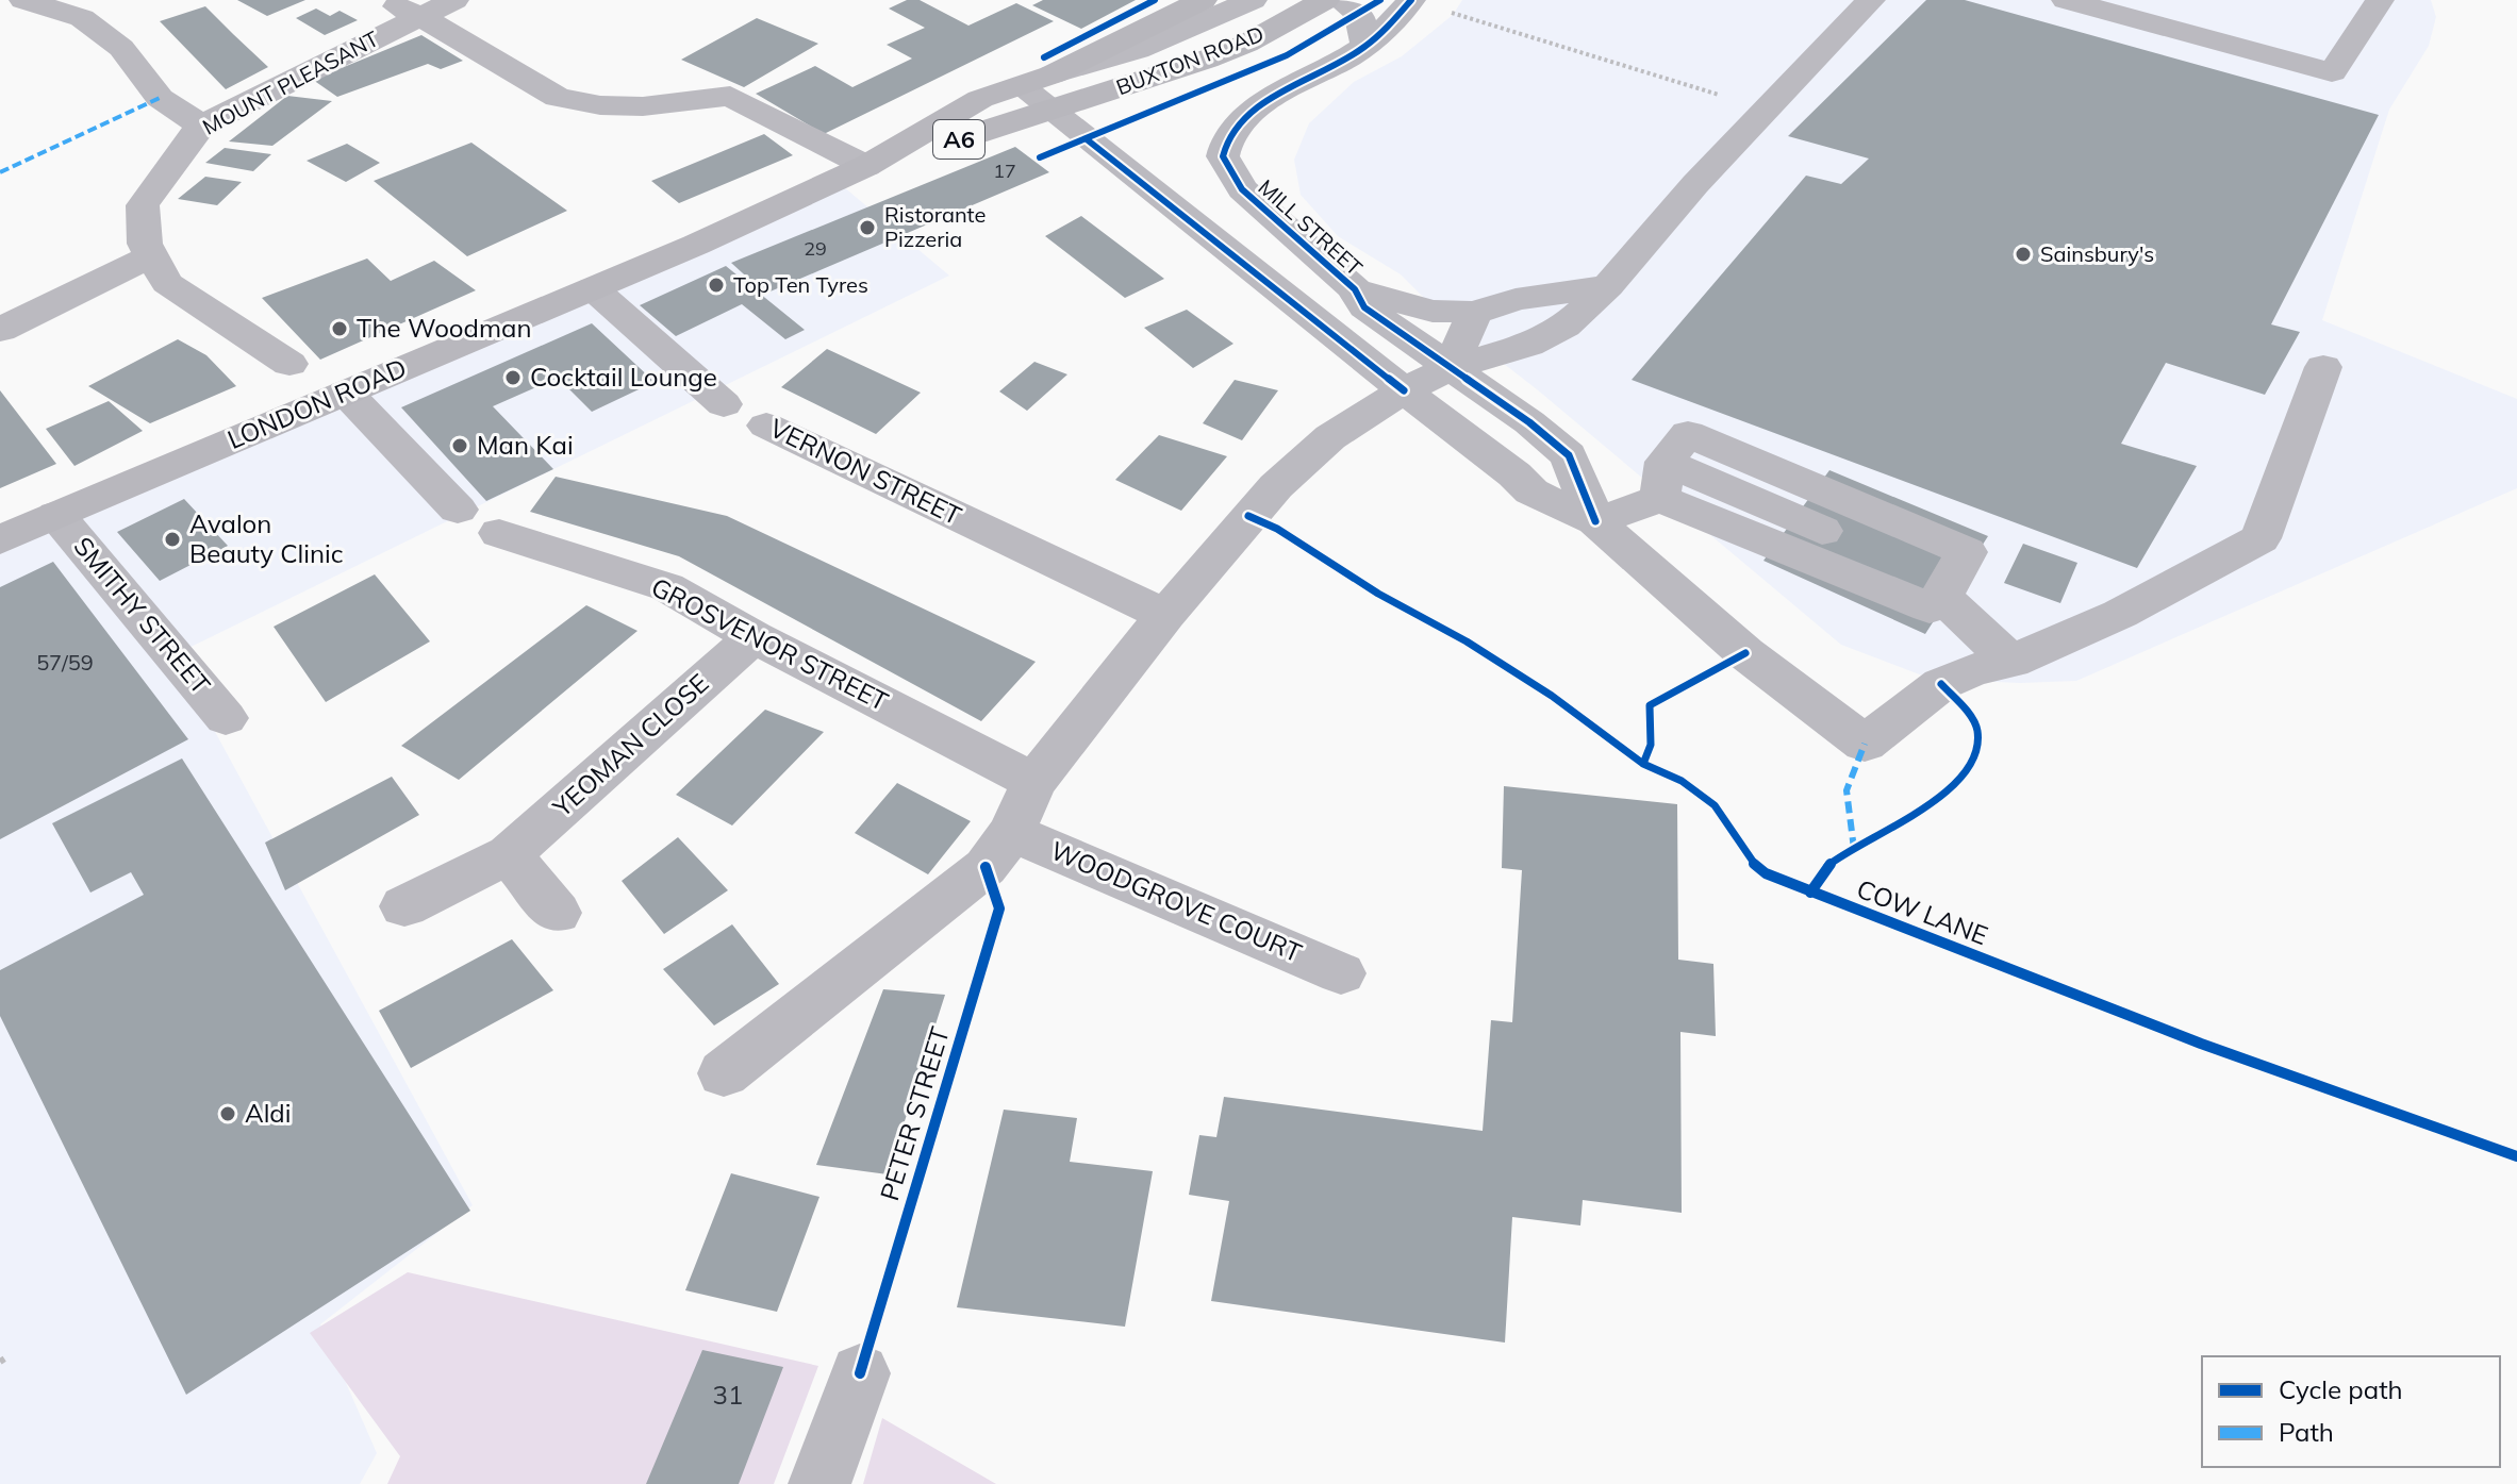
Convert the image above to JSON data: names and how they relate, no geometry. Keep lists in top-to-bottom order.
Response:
{
  "streets": {
    "highway": ["BUXTON ROAD", "A6", "LONDON ROAD"],
    "street": [
      "MOUNT PLEASANT",
      "MILL STREET",
      "VERNON STREET",
      "SMITHY STREET",
      "GROSVENOR STREET",
      "YEOMAN CLOSE",
      "WOODGROVE COURT"
    ],
    "cycle path": ["COW LANE", "PETER STREET"]
  },
  "crossings": [
    ["BUXTON ROAD", "A6"],
    ["BUXTON ROAD", "MILL STREET"],
    ["BUXTON ROAD", "LONDON ROAD"],
    ["MILL STREET", "LONDON ROAD"],
    ["LONDON ROAD", "SMITHY STREET"],
    ["GROSVENOR STREET", "YEOMAN CLOSE"]
  ],
  "places": [
    "Ristorante Pizzeria",
    "Sainsbury's",
    "Top Ten Tyres",
    "The Woodman",
    "Cocktail Lounge",
    "Man Kai",
    "Avalon Beauty Clinic",
    "Aldi"
  ],
  "house_numbers": [
    "17",
    "29",
    "57/59",
    "31"
  ],
  "legend": ["Cycle path", "Path"]
}
